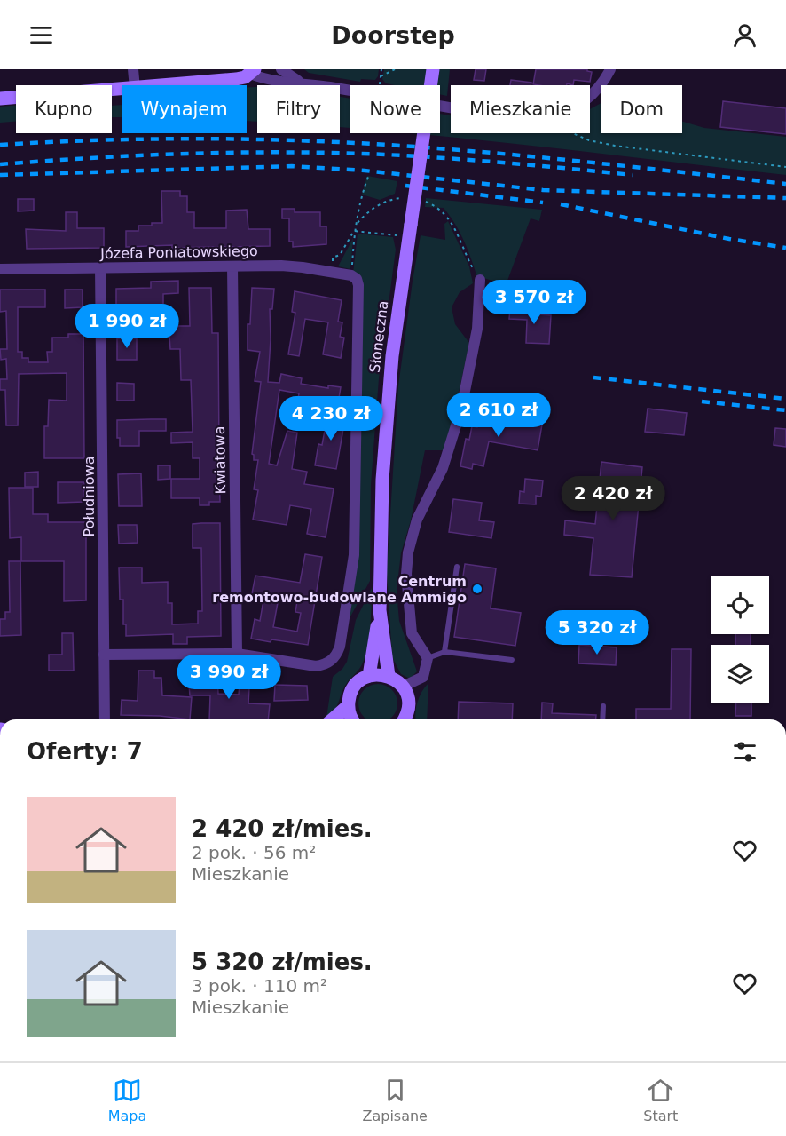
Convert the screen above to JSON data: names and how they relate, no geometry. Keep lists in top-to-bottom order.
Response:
{
  "streets": {
    "street": [
      "Józefa Poniatowskiego",
      "Słoneczna",
      "Kwiatowa",
      "Południowa"
    ]
  },
  "crossings": [
    ["Józefa Poniatowskiego", "Słoneczna"],
    ["Józefa Poniatowskiego", "Kwiatowa"],
    ["Józefa Poniatowskiego", "Południowa"],
    ["Słoneczna", "Kwiatowa"]
  ],
  "places": ["Centrum remontowo-budowlane Ammigo"],
  "page": {
    "header": "Doorstep",
    "chip": [
      "Kupno",
      "Wynajem",
      "Filtry",
      "Nowe",
      "Mieszkanie",
      "Dom"
    ],
    "price": [
      "3 570 zł",
      "1 990 zł",
      "2 610 zł",
      "4 230 zł",
      "2 420 zł",
      "5 320 zł",
      "3 990 zł"
    ],
    "heading": "Oferty: 7",
    "list": [
      {
        "name": "2 420 zł/mies.",
        "note": "2 pok. · 56 m² · Mieszkanie"
      },
      {
        "name": "5 320 zł/mies.",
        "note": "3 pok. · 110 m² · Mieszkanie"
      }
    ],
    "tabs": ["Mapa", "Zapisane", "Start"]
  }
}
